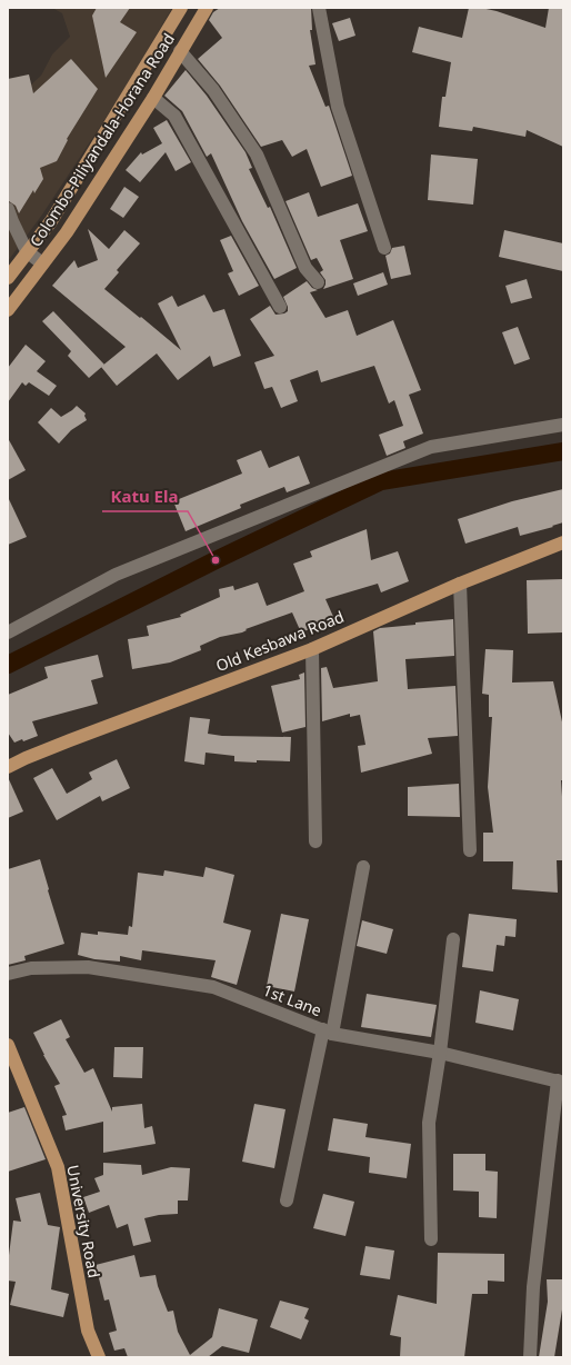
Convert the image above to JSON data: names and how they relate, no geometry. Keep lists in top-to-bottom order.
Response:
{
  "streets": {
    "main road": ["Colombo-Piliyandala-Horana Road", "Old Kesbawa Road", "University Road"],
    "street": ["1st Lane"]
  },
  "places": ["Katu Ela"]
}
